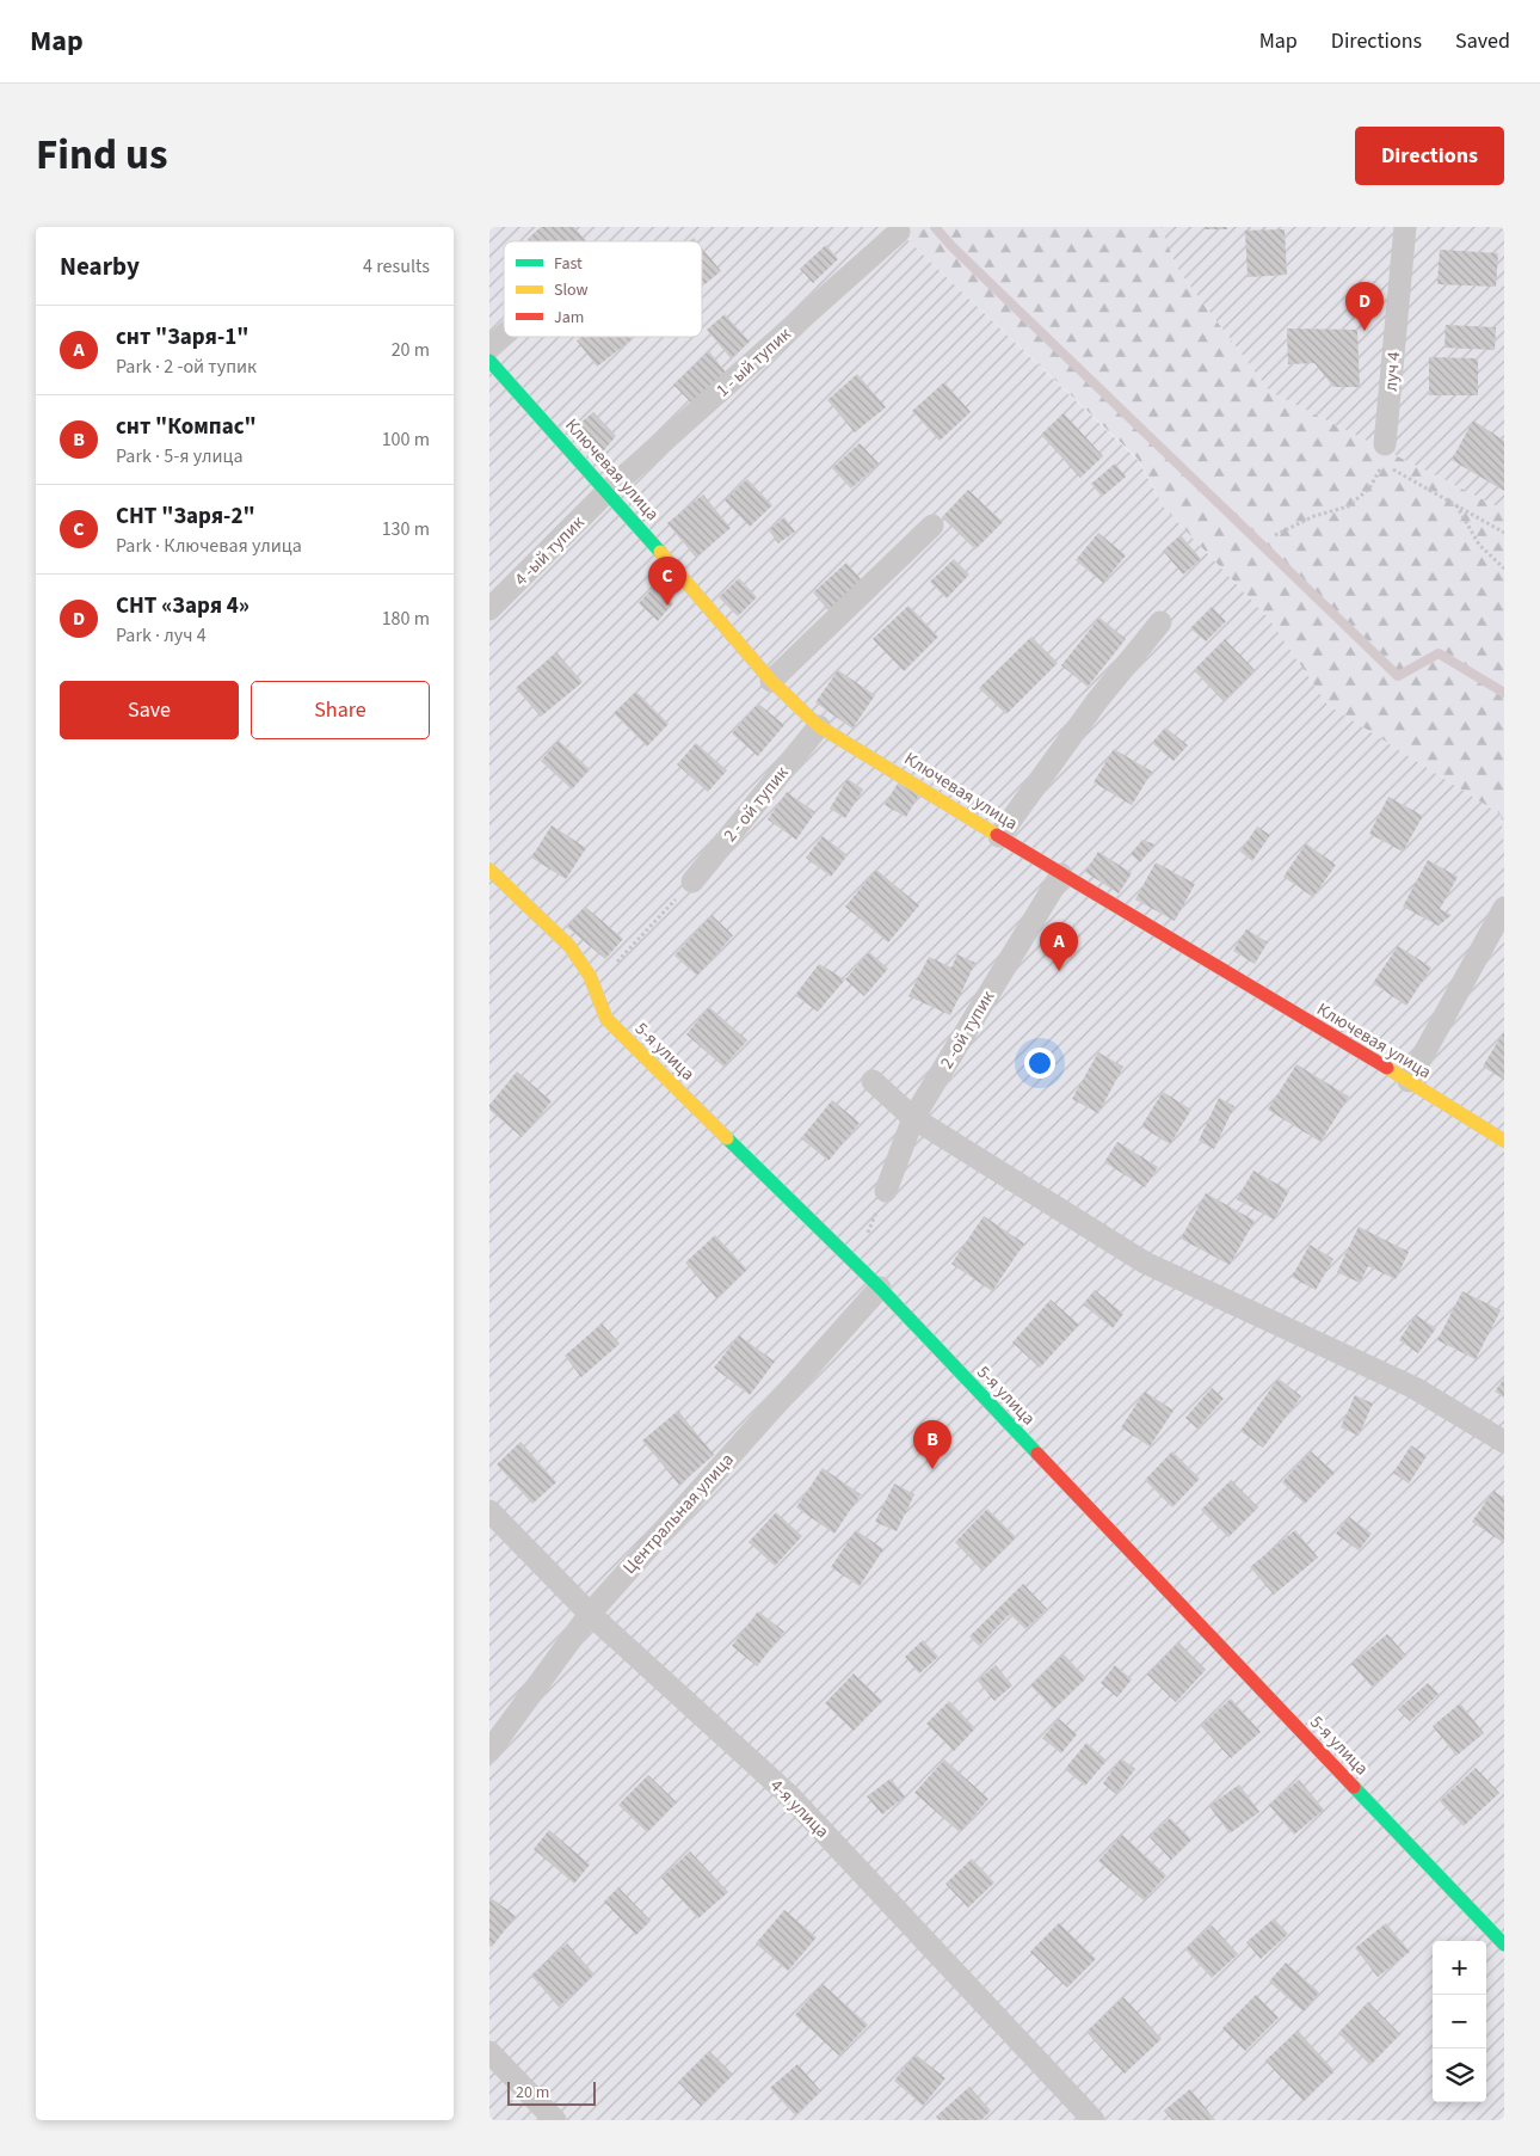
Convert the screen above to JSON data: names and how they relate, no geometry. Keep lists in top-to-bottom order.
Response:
{
  "streets": {
    "street": [
      "1 - ый тупик",
      "луч 4",
      "Ключевая улица",
      "4 -ый тупик",
      "2 - ой тупик",
      "2 -ой тупик",
      "5-я улица",
      "Центральная улица",
      "4-я улица"
    ]
  },
  "crossings": [
    ["1 - ый тупик", "Ключевая улица"],
    ["1 - ый тупик", "4 -ый тупик"],
    ["Ключевая улица", "4 -ый тупик"],
    ["Ключевая улица", "2 - ой тупик"],
    ["Ключевая улица", "2 -ой тупик"],
    ["5-я улица", "Центральная улица"],
    ["Центральная улица", "4-я улица"]
  ],
  "legend": ["Fast", "Slow", "Jam"],
  "scale_bar": "20 m",
  "page": {
    "header": "Map",
    "nav": ["Map", "Directions", "Saved"],
    "title": "Find us",
    "buttons": [
      "Directions",
      ["Save", "Share"]
    ],
    "heading": ["Nearby", "4 results"],
    "pins": [
      "D",
      "C",
      "A",
      "B"
    ],
    "list": [
      {
        "mark": "A",
        "name": "снт \"Заря-1\"",
        "note": "Park · 2 -ой тупик",
        "value": "20 m"
      },
      {
        "mark": "B",
        "name": "снт \"Компас\"",
        "note": "Park · 5-я улица",
        "value": "100 m"
      },
      {
        "mark": "C",
        "name": "СНТ \"Заря-2\"",
        "note": "Park · Ключевая улица",
        "value": "130 m"
      },
      {
        "mark": "D",
        "name": "СНТ «Заря 4»",
        "note": "Park · луч 4",
        "value": "180 m"
      }
    ],
    "map_buttons": ["+", "−"],
    "scale": "20 m"
  }
}
